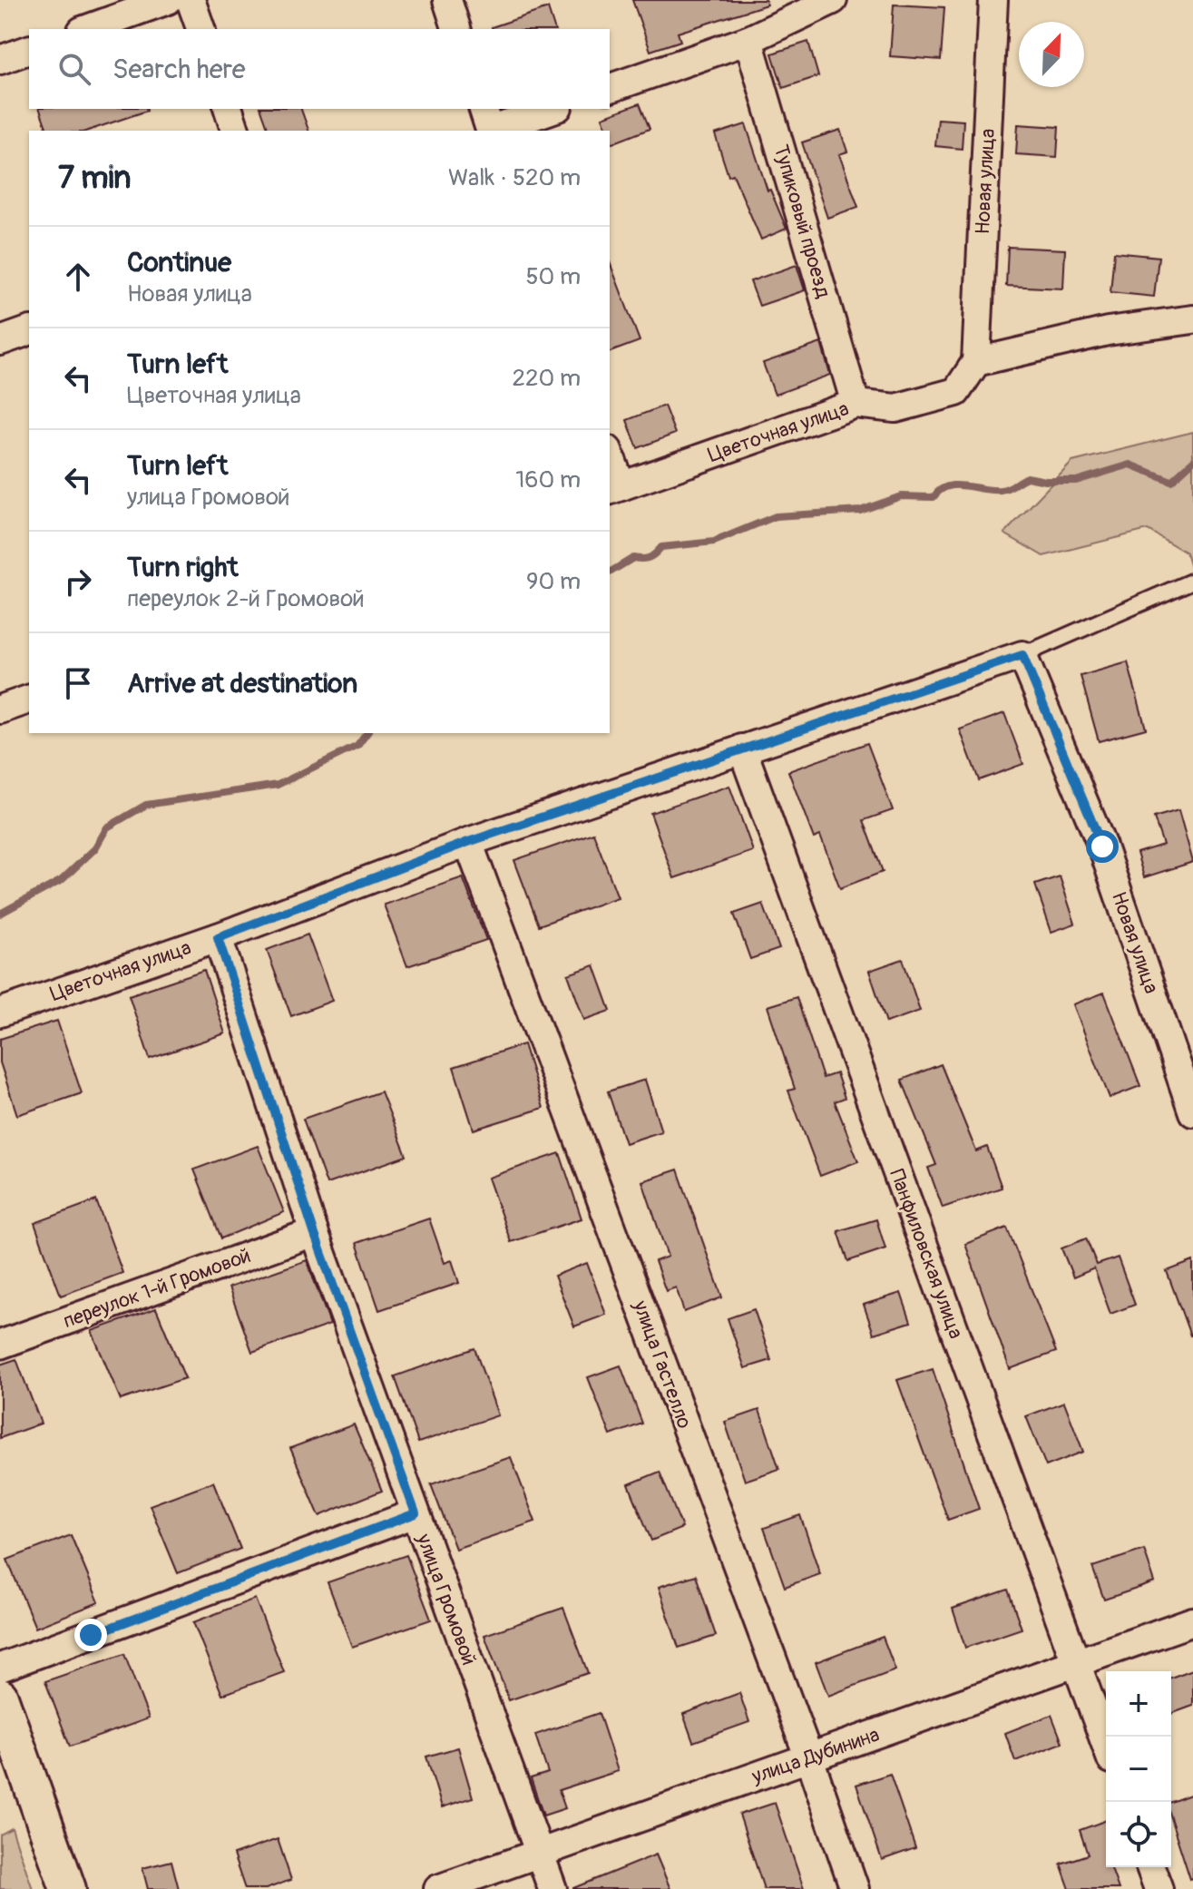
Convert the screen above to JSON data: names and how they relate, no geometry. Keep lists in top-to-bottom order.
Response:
{
  "streets": {
    "street": [
      "Новая улица",
      "Тупиковый проезд",
      "Цветочная улица",
      "Панфиловская улица",
      "переулок 1-й Громовой",
      "улица Гастелло",
      "улица Громовой",
      "улица Дубинина"
    ]
  },
  "crossings": [
    ["Новая улица", "Цветочная улица"],
    ["Тупиковый проезд", "Цветочная улица"],
    ["Цветочная улица", "Панфиловская улица"],
    ["Цветочная улица", "улица Гастелло"],
    ["Цветочная улица", "улица Громовой"],
    ["Панфиловская улица", "улица Дубинина"],
    ["переулок 1-й Громовой", "улица Громовой"],
    ["улица Гастелло", "улица Дубинина"],
    ["улица Громовой", "улица Дубинина"]
  ],
  "north": "top right",
  "page": {
    "search": "Search here",
    "heading": ["7 min", "Walk · 520 m"],
    "list": [
      ["Continue", "Новая улица", "50 m"],
      ["Turn left", "Цветочная улица", "220 m"],
      ["Turn left", "улица Громовой", "160 m"],
      ["Turn right", "переулок 2-й Громовой", "90 m"],
      "Arrive at destination"
    ],
    "map_buttons": ["+", "−"]
  }
}
